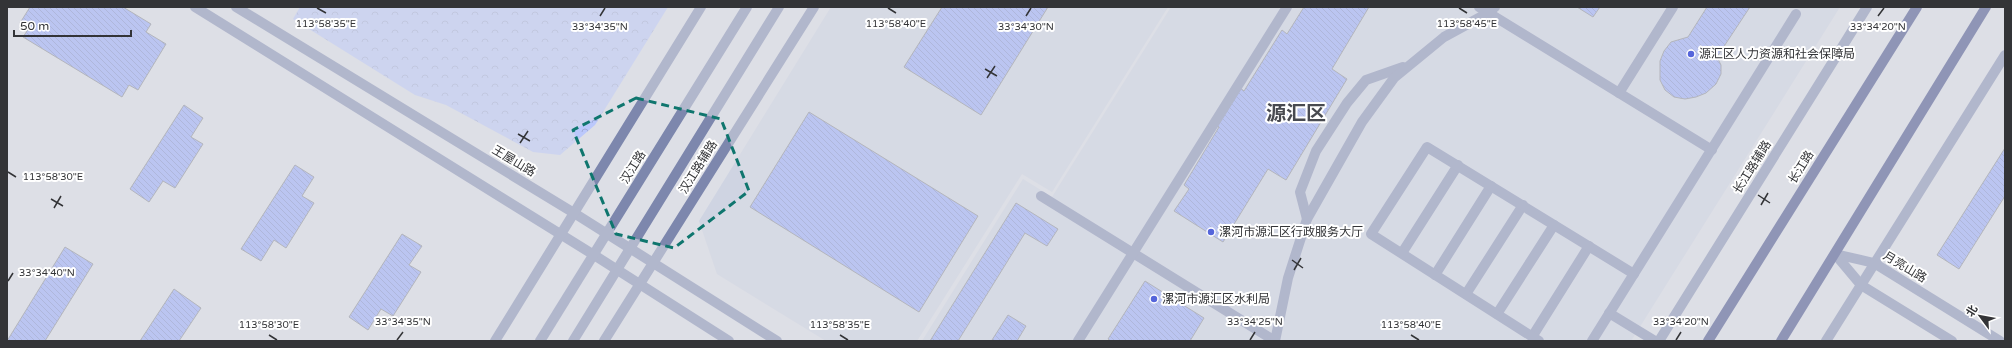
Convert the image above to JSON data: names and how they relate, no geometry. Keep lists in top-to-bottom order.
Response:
{
  "streets": {
    "main road": ["长江路"],
    "street": [
      "王屋山路",
      "汉江路",
      "汉江路辅路",
      "长江路辅路",
      "月亮山路"
    ]
  },
  "crossings": [
    ["王屋山路", "汉江路"],
    ["王屋山路", "汉江路辅路"]
  ],
  "districts": ["源汇区"],
  "places": ["源汇区人力资源和社会保障局", "漯河市源汇区行政服务大厅", "漯河市源汇区水利局"],
  "scale_bar": "50 m",
  "north": "top left",
  "coordinates": [
    "113°58'35\"E",
    "113°58'40\"E",
    "113°58'45\"E",
    "33°34'35\"N",
    "33°34'30\"N",
    "33°34'20\"N",
    "113°58'30\"E",
    "33°34'40\"N",
    "33°34'25\"N"
  ]
}
